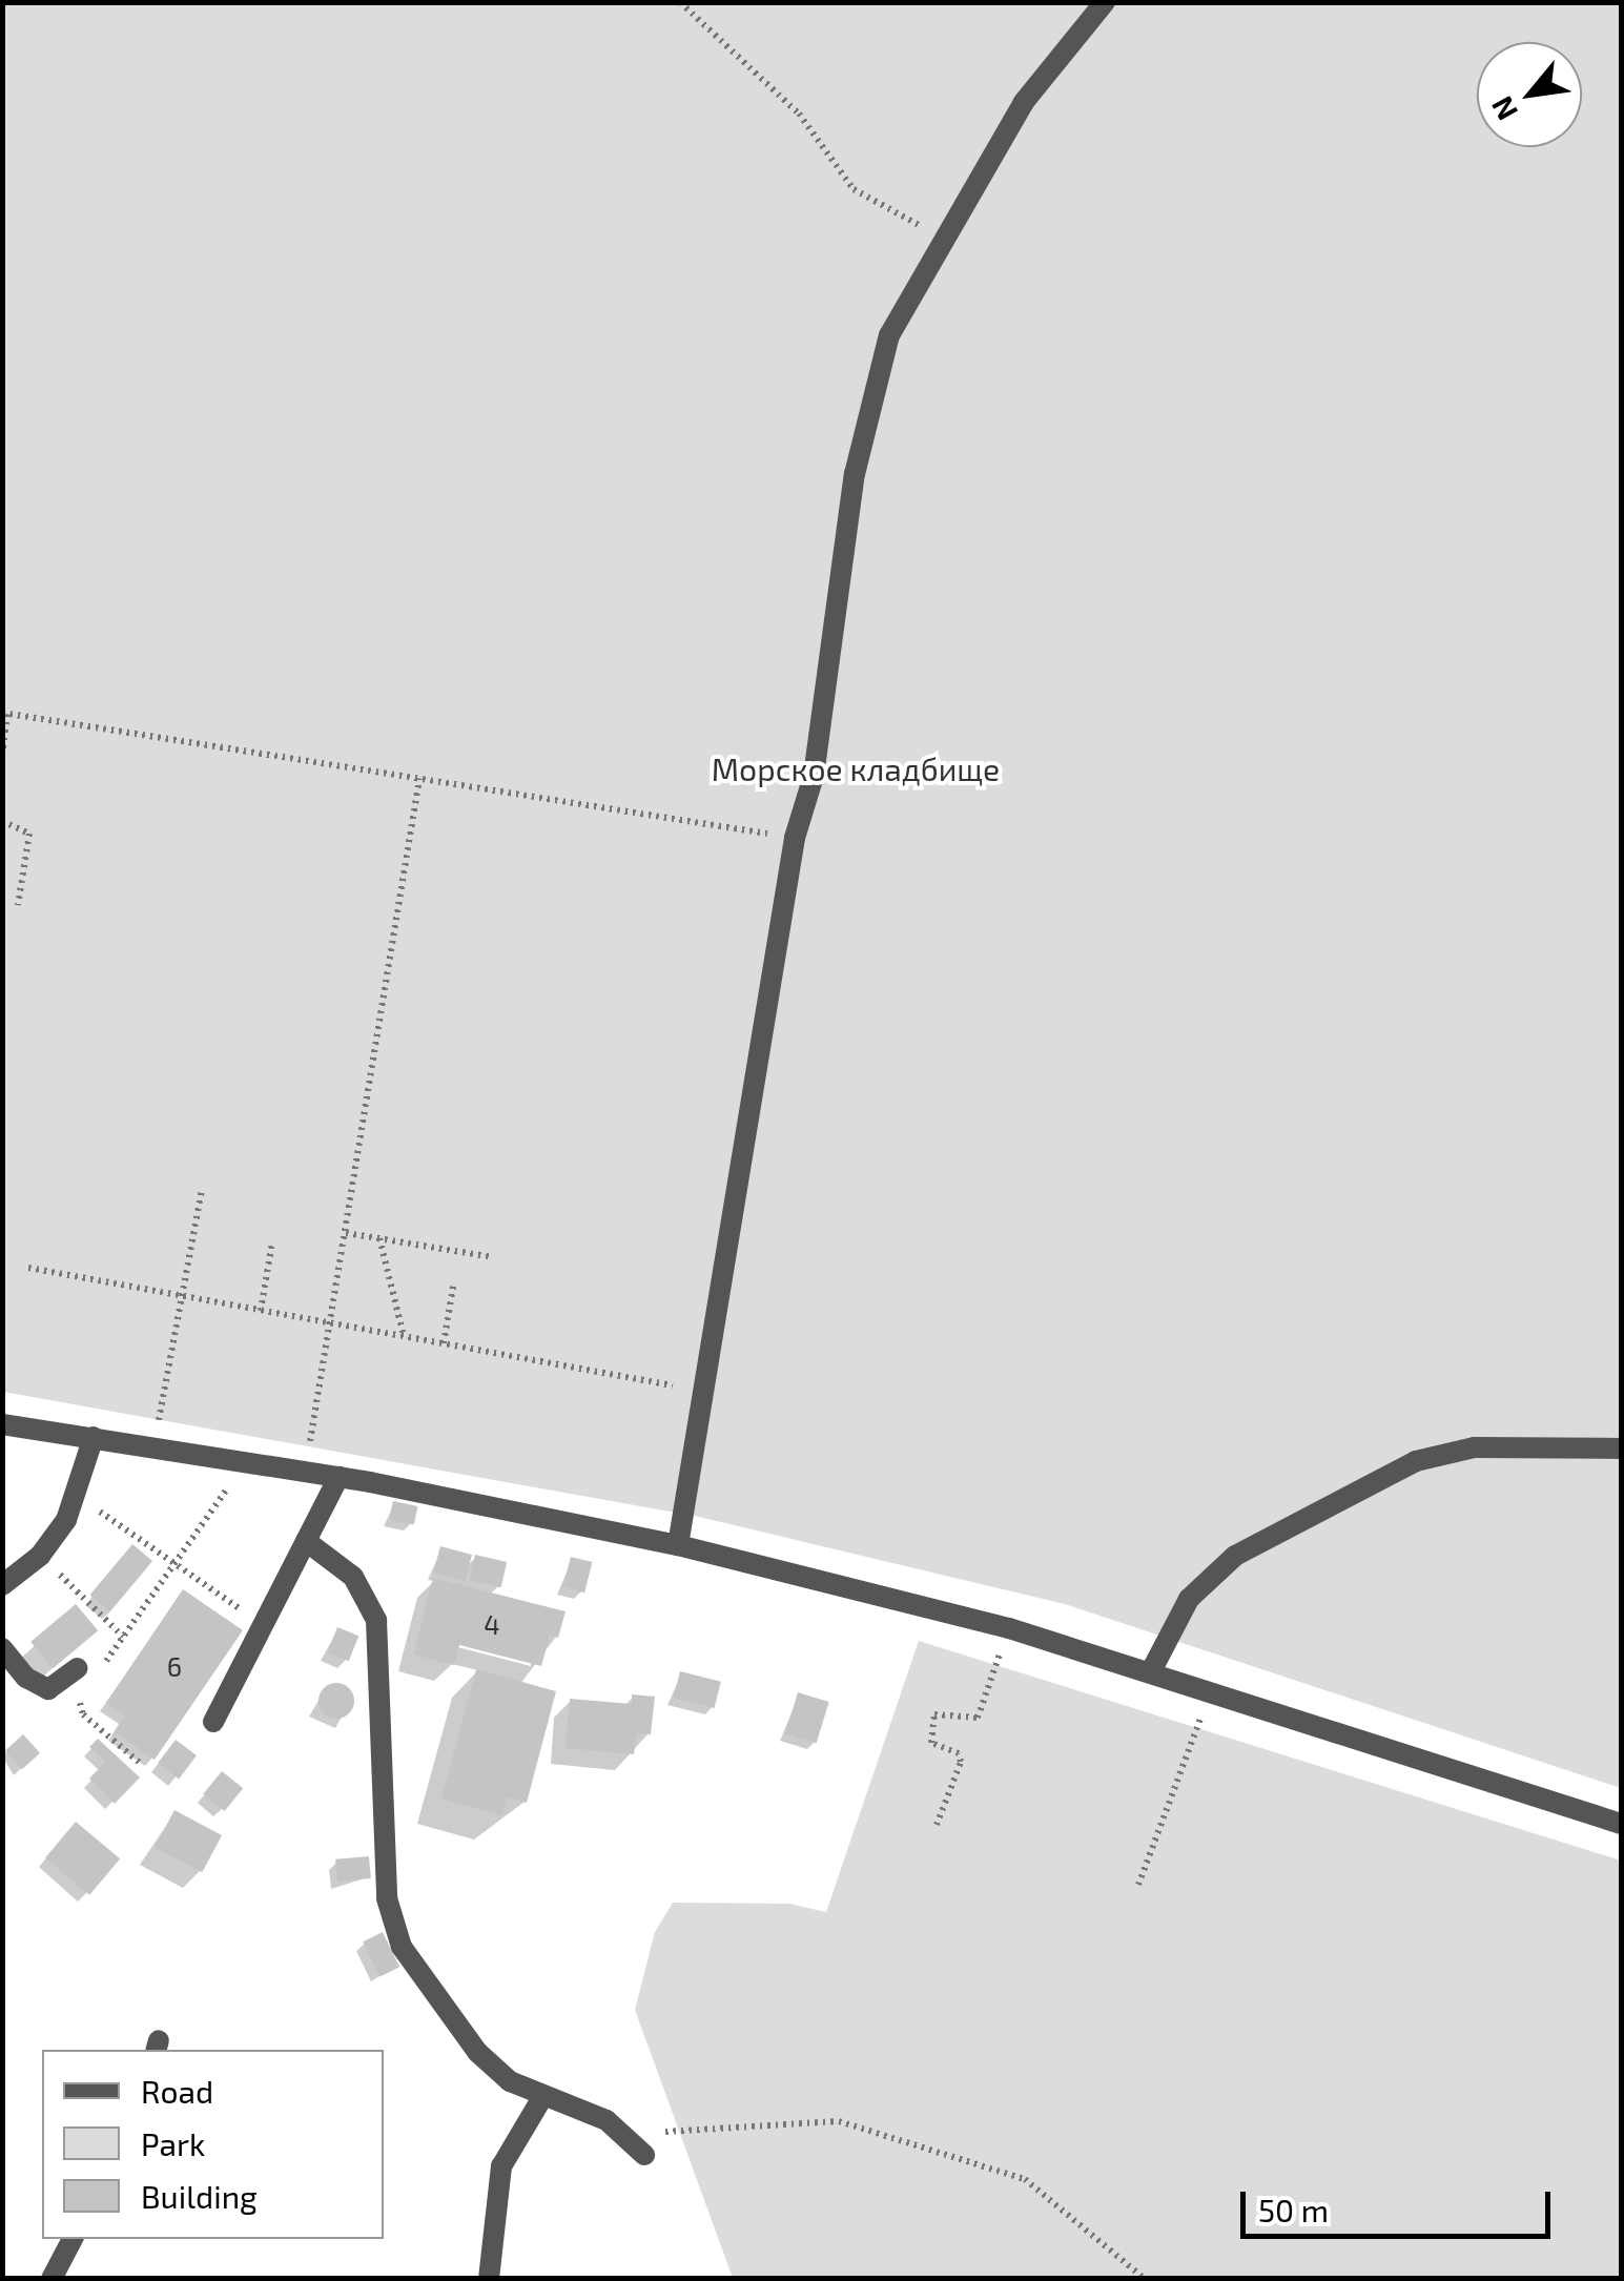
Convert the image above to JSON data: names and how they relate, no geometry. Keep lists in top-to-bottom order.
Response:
{
  "parks": ["Морское кладбище"],
  "house_numbers": ["4", "6"],
  "legend": ["Road", "Park", "Building"],
  "scale_bar": "50 m",
  "north": "bottom left"
}
